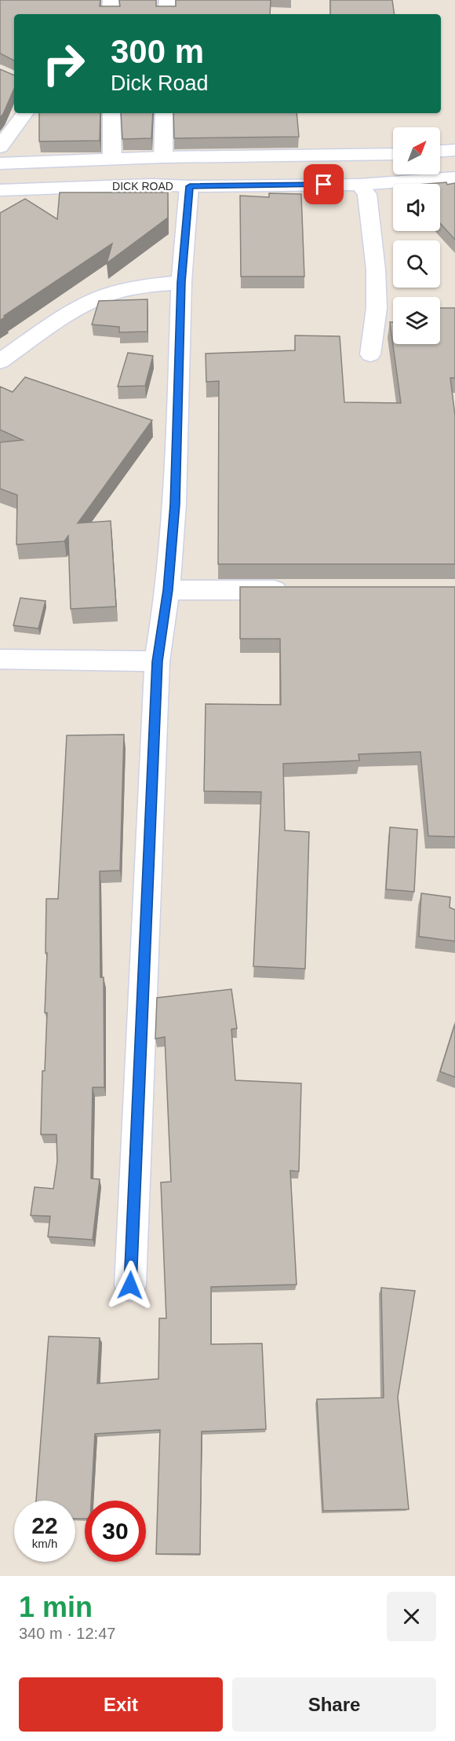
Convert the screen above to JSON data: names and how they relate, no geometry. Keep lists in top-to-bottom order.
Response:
{
  "streets": {
    "street": ["DICK ROAD"]
  },
  "north": "top right",
  "page": {
    "turn": ["300 m", "Dick Road"],
    "speed": "22 km/h",
    "limit": "30",
    "heading": ["1 min", "340 m · 12:47"],
    "buttons": ["Exit", "Share"]
  }
}
